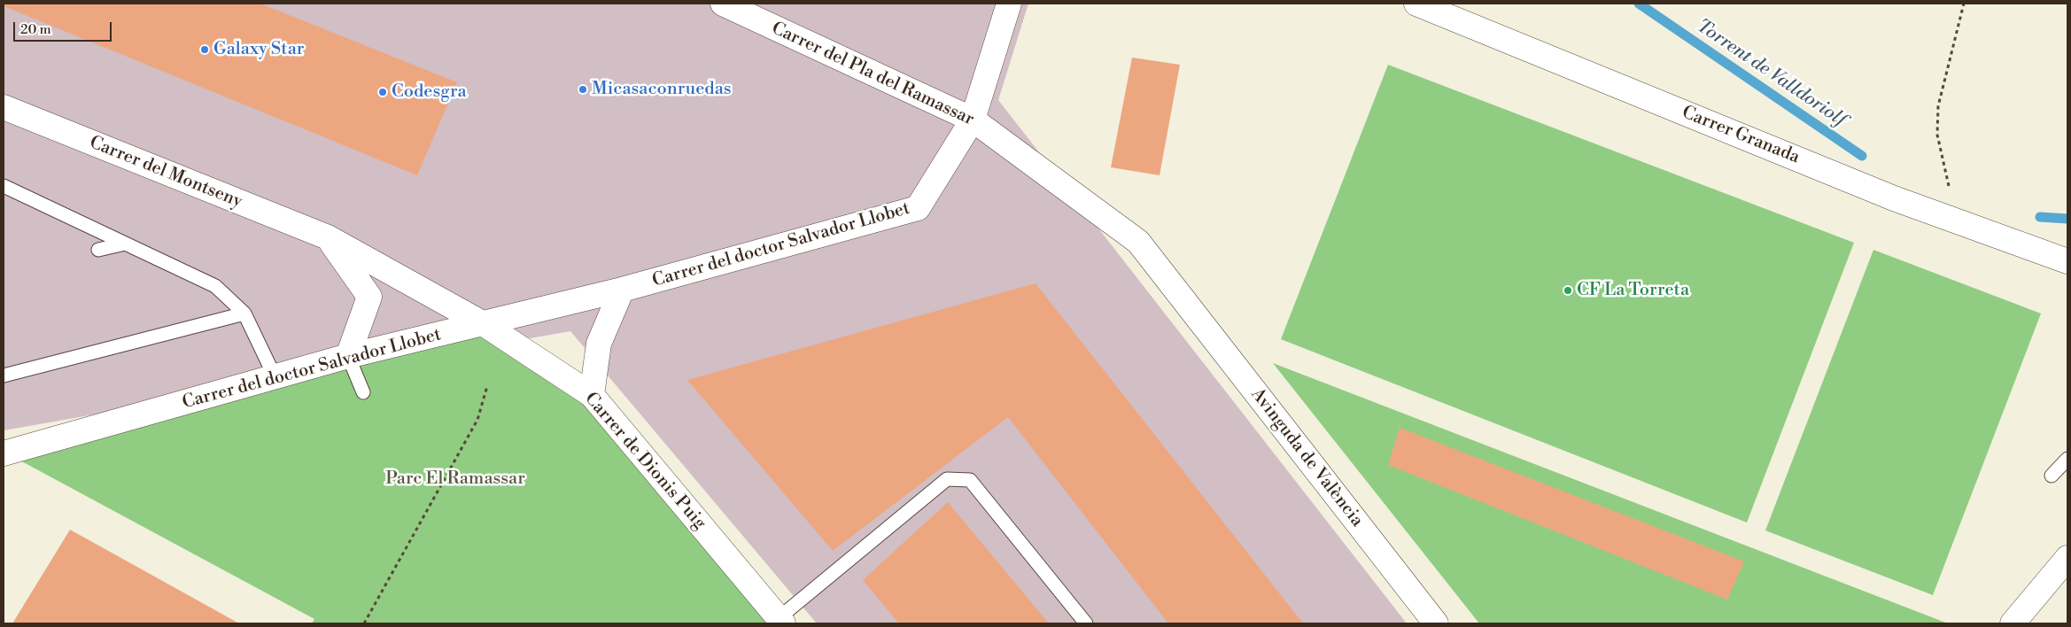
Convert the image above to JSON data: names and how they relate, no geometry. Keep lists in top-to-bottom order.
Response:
{
  "streets": {
    "street": [
      "Carrer del Pla del Ramassar",
      "Carrer Granada",
      "Carrer del Montseny",
      "Carrer del doctor Salvador Llobet",
      "Avinguda de València",
      "Carrer de Dionis Puig"
    ]
  },
  "crossings": [
    ["Carrer del Pla del Ramassar", "Carrer del doctor Salvador Llobet"],
    ["Carrer del Pla del Ramassar", "Avinguda de València"],
    ["Carrer del Montseny", "Carrer del doctor Salvador Llobet"],
    ["Carrer del Montseny", "Carrer de Dionis Puig"],
    ["Carrer del doctor Salvador Llobet", "Carrer de Dionis Puig"]
  ],
  "water": ["Torrent de Valldoriolf"],
  "parks": ["Parc El Ramassar"],
  "places": [
    "Galaxy Star",
    "Micasaconruedas",
    "Codesgra",
    "CF La Torreta"
  ],
  "scale_bar": "20 m"
}
